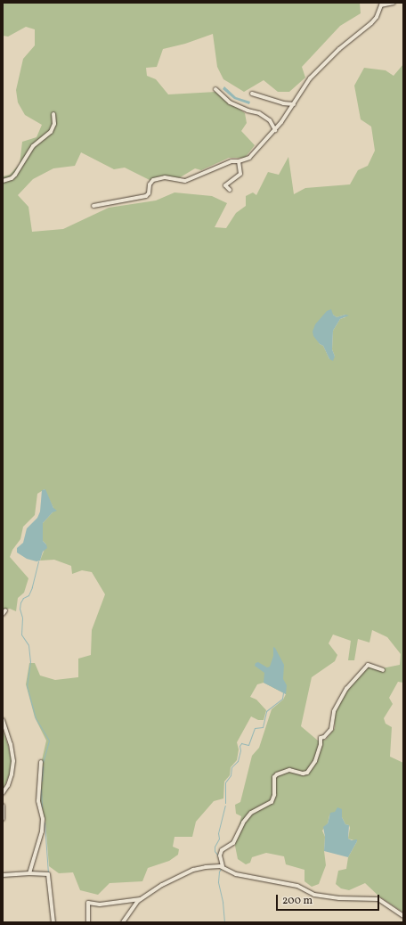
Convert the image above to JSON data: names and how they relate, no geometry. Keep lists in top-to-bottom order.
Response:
{
  "scale_bar": "200 m"
}
